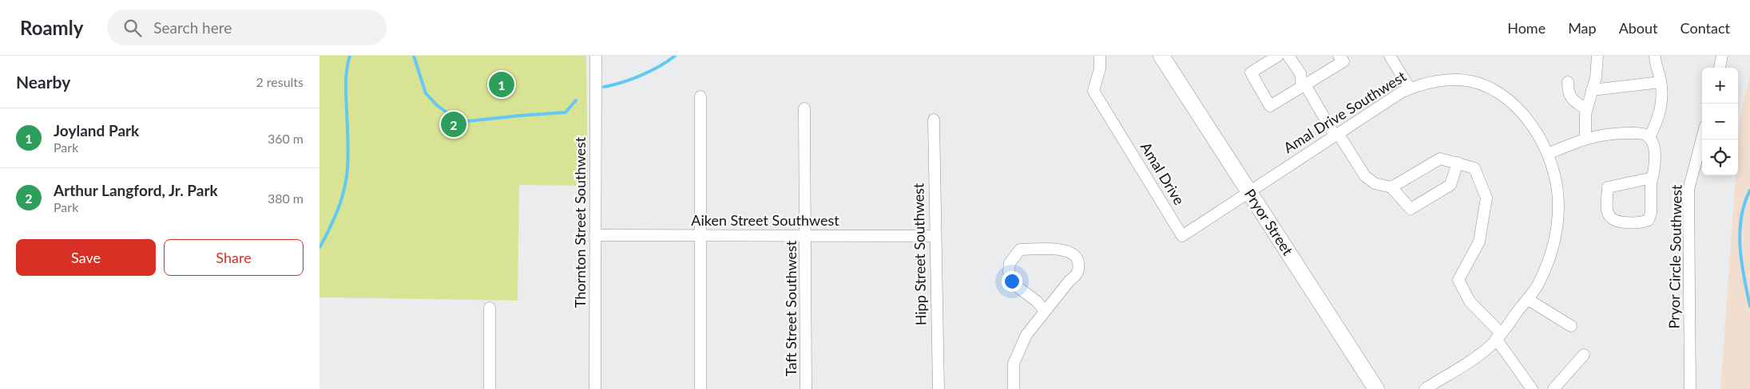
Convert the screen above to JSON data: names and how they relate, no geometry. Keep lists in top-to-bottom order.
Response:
{
  "streets": {
    "main road": ["Pryor Street"],
    "street": [
      "Amal Drive Southwest",
      "Amal Drive",
      "Aiken Street Southwest",
      "Thornton Street Southwest",
      "Hipp Street Southwest",
      "Pryor Circle Southwest",
      "Taft Street Southwest"
    ]
  },
  "crossings": [
    ["Amal Drive Southwest", "Amal Drive"],
    ["Amal Drive Southwest", "Pryor Street"],
    ["Amal Drive", "Pryor Street"],
    ["Aiken Street Southwest", "Thornton Street Southwest"],
    ["Aiken Street Southwest", "Hipp Street Southwest"],
    ["Aiken Street Southwest", "Taft Street Southwest"]
  ],
  "page": {
    "header": "Roamly",
    "search": "Search here",
    "nav": [
      "Home",
      "Map",
      "About",
      "Contact"
    ],
    "heading": ["Nearby", "2 results"],
    "map_buttons": ["+", "−"],
    "pins": ["1", "2"],
    "list": [
      {
        "mark": "1",
        "name": "Joyland Park",
        "note": "Park",
        "value": "360 m"
      },
      {
        "mark": "2",
        "name": "Arthur Langford, Jr. Park",
        "note": "Park",
        "value": "380 m"
      }
    ],
    "buttons": ["Save", "Share"]
  }
}
